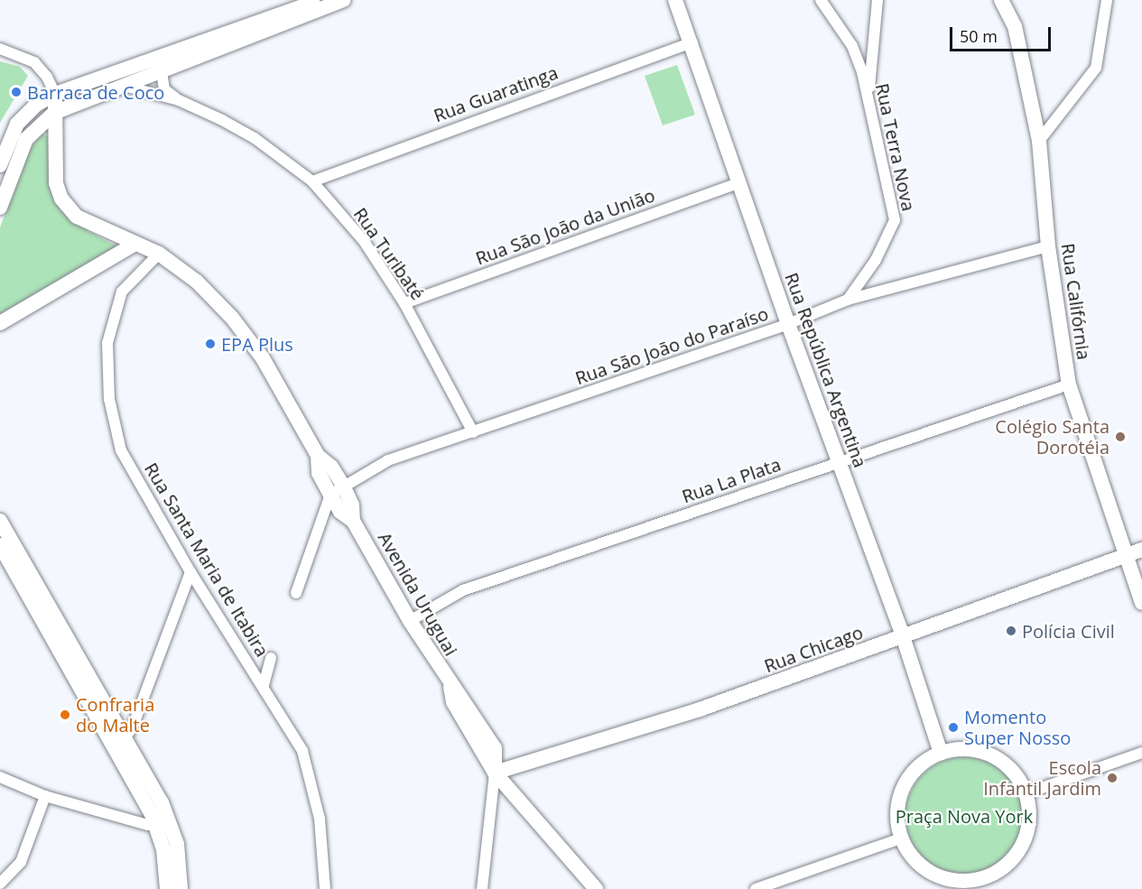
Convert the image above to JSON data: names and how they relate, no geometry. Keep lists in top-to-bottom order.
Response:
{
  "streets": {
    "street": [
      "Rua Guaratinga",
      "Rua Terra Nova",
      "Rua São João da União",
      "Rua Turibaté",
      "Rua Califórnia",
      "Rua São João do Paraíso",
      "Rua República Argentina",
      "Rua La Plata",
      "Rua Santa Maria de Itabira",
      "Avenida Uruguai",
      "Rua Chicago"
    ]
  },
  "crossings": [
    ["Rua Guaratinga", "Rua Turibaté"],
    ["Rua Guaratinga", "Rua República Argentina"],
    ["Rua Terra Nova", "Rua São João do Paraíso"],
    ["Rua São João da União", "Rua Turibaté"],
    ["Rua São João da União", "Rua República Argentina"],
    ["Rua Turibaté", "Rua São João do Paraíso"],
    ["Rua Califórnia", "Rua São João do Paraíso"],
    ["Rua Califórnia", "Rua La Plata"],
    ["Rua Califórnia", "Rua Chicago"],
    ["Rua São João do Paraíso", "Rua República Argentina"],
    ["Rua São João do Paraíso", "Avenida Uruguai"],
    ["Rua República Argentina", "Rua La Plata"],
    ["Rua República Argentina", "Rua Chicago"],
    ["Rua La Plata", "Avenida Uruguai"],
    ["Rua Santa Maria de Itabira", "Avenida Uruguai"],
    ["Avenida Uruguai", "Rua Chicago"]
  ],
  "parks": ["Praça Nova York"],
  "places": [
    "Barraca de Coco",
    "EPA Plus",
    "Colégio Santa Dorotéia",
    "Polícia Civil",
    "Confraria do Malte",
    "Momento Super Nosso",
    "Escola Infantil Jardim"
  ],
  "scale_bar": "50 m"
}
